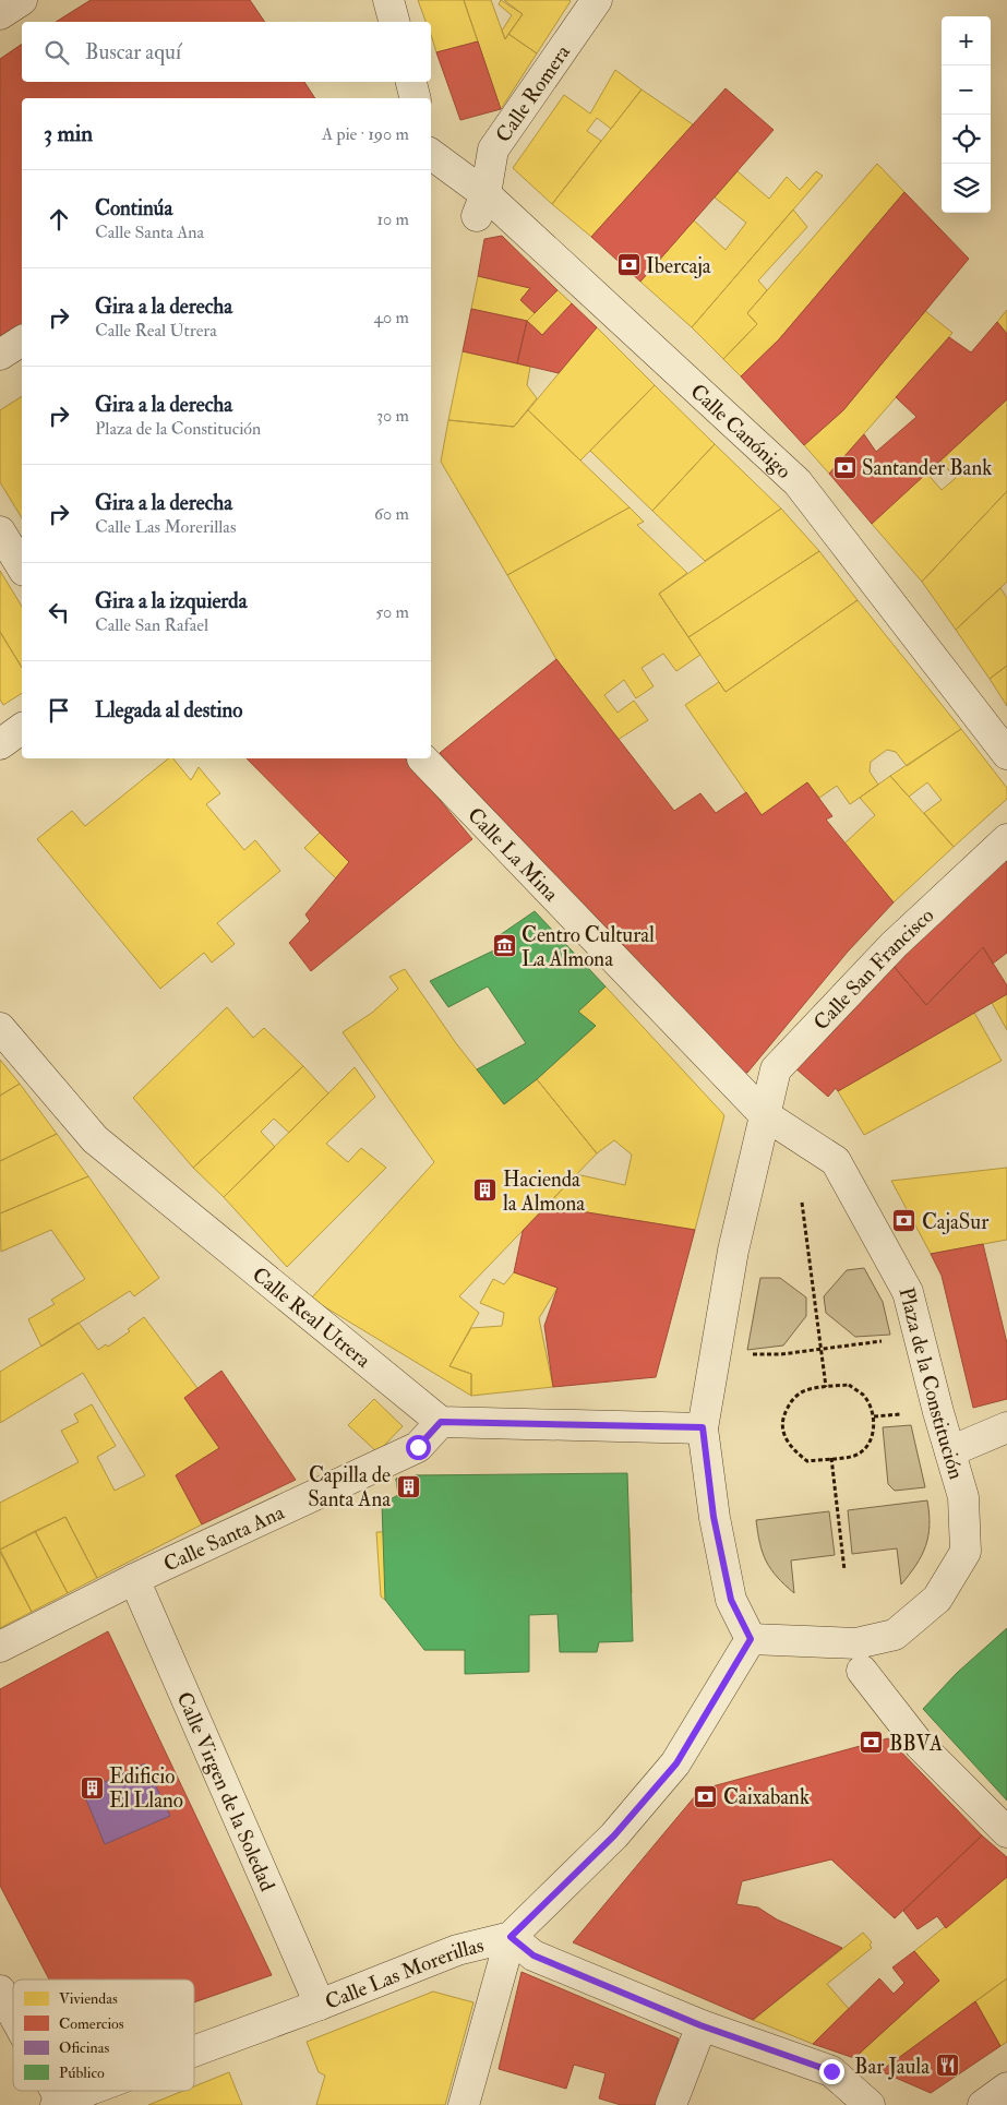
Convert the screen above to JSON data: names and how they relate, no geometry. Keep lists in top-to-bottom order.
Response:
{
  "streets": {
    "street": [
      "Calle Romera",
      "Calle Canónigo",
      "Calle La Mina",
      "Calle San Francisco",
      "Calle Real Utrera",
      "Plaza de la Constitución",
      "Calle Santa Ana",
      "Calle Virgen de la Soledad",
      "Calle Las Morerillas"
    ]
  },
  "crossings": [
    ["Calle Romera", "Calle Canónigo"],
    ["Calle La Mina", "Calle San Francisco"],
    ["Calle La Mina", "Plaza de la Constitución"],
    ["Calle San Francisco", "Plaza de la Constitución"],
    ["Calle Real Utrera", "Calle Santa Ana"],
    ["Plaza de la Constitución", "Calle Las Morerillas"],
    ["Calle Santa Ana", "Calle Virgen de la Soledad"],
    ["Calle Virgen de la Soledad", "Calle Las Morerillas"]
  ],
  "places": {
    "bank": [
      "Ibercaja",
      "Santander Bank",
      "CajaSur",
      "BBVA",
      "Caixabank"
    ],
    "museum": ["Centro Cultural La Almona"],
    "building": ["Hacienda la Almona", "Capilla de Santa Ana", "Edificio El Llano"],
    "restaurant": ["Bar Jaula"]
  },
  "legend": [
    "Viviendas",
    "Comercios",
    "Oficinas",
    "Público"
  ],
  "page": {
    "map_buttons": ["+", "−"],
    "search": "Buscar aquí",
    "heading": ["3 min", "A pie · 190 m"],
    "list": [
      ["Continúa", "Calle Santa Ana", "10 m"],
      ["Gira a la derecha", "Calle Real Utrera", "40 m"],
      ["Gira a la derecha", "Plaza de la Constitución", "30 m"],
      ["Gira a la derecha", "Calle Las Morerillas", "60 m"],
      ["Gira a la izquierda", "Calle San Rafael", "50 m"],
      "Llegada al destino"
    ]
  }
}
